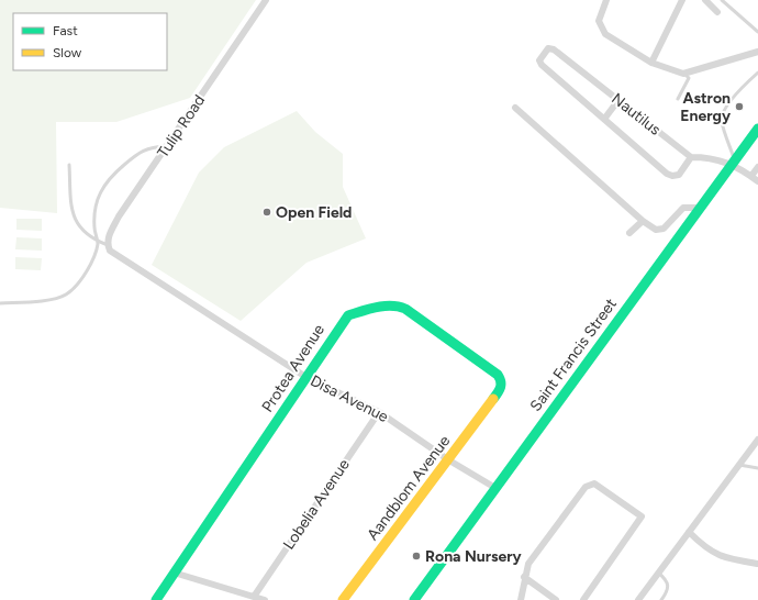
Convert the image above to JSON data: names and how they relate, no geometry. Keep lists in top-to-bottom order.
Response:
{
  "streets": {
    "street": [
      "Nautilus",
      "Tulip Road",
      "Saint Francis Street",
      "Protea Avenue",
      "Disa Avenue",
      "Aandblom Avenue",
      "Lobelia Avenue"
    ]
  },
  "crossings": [
    ["Tulip Road", "Disa Avenue"],
    ["Saint Francis Street", "Disa Avenue"],
    ["Protea Avenue", "Disa Avenue"],
    ["Protea Avenue", "Aandblom Avenue"],
    ["Disa Avenue", "Aandblom Avenue"],
    ["Disa Avenue", "Lobelia Avenue"]
  ],
  "places": ["Astron Energy", "Open Field", "Rona Nursery"],
  "legend": ["Fast", "Slow"]
}
